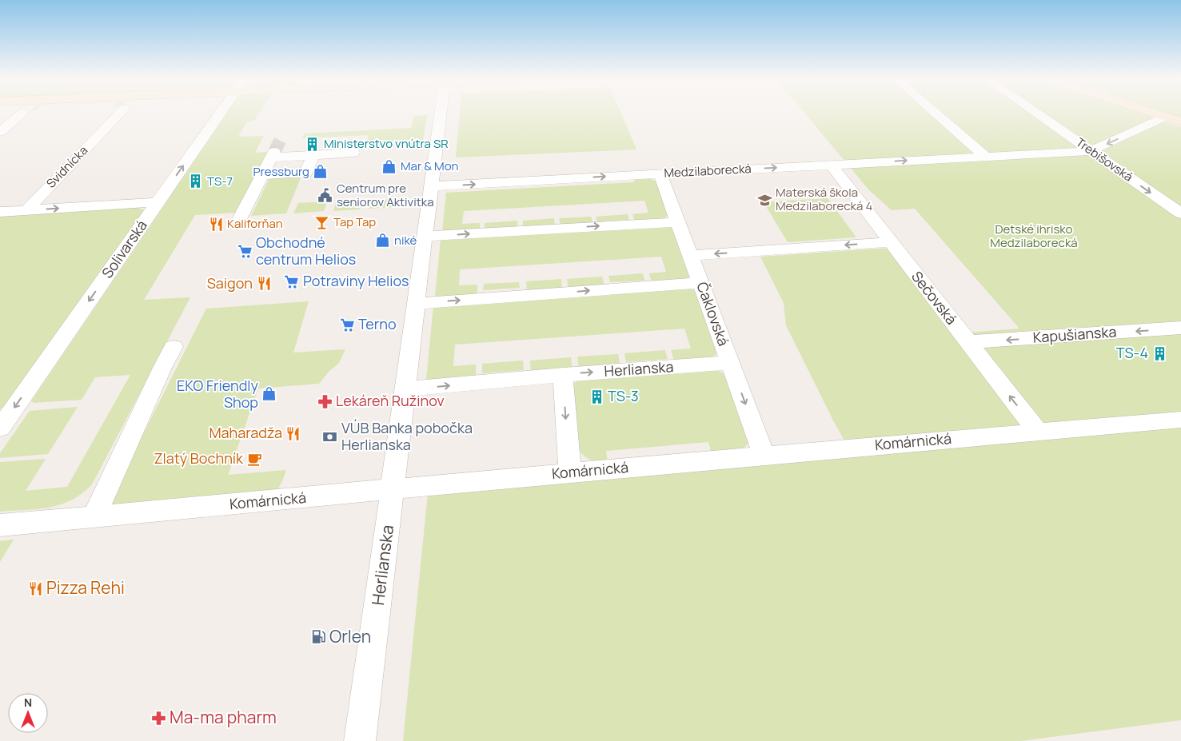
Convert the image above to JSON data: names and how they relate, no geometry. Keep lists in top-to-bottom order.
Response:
{
  "streets": {
    "street": [
      "Trebišovská",
      "Svidnícka",
      "Medzilaborecká",
      "Solivarská",
      "Sečovská",
      "Čaklovská",
      "Kapušianska",
      "Herlianska",
      "Komárnická"
    ]
  },
  "crossings": [
    ["Trebišovská", "Medzilaborecká"],
    ["Svidnícka", "Solivarská"],
    ["Medzilaborecká", "Sečovská"],
    ["Medzilaborecká", "Čaklovská"],
    ["Medzilaborecká", "Herlianska"],
    ["Sečovská", "Kapušianska"],
    ["Sečovská", "Komárnická"],
    ["Čaklovská", "Herlianska"],
    ["Čaklovská", "Komárnická"],
    ["Herlianska", "Komárnická"]
  ],
  "one_way": ["Svidnícka", "Kapušianska"],
  "parks": ["Detské ihrisko Medzilaborecká"],
  "places": {
    "building": [
      "Ministerstvo vnútra SR",
      "TS-7",
      "TS-4",
      "TS-3"
    ],
    "shop": [
      "Mar & Mon",
      "Pressburg",
      "niké",
      "EKO Friendly Shop"
    ],
    "public building": ["Centrum pre seniorov Aktivitka"],
    "school or university": ["Materská škola Medzilaborecká 4"],
    "bar": ["Tap Tap"],
    "restaurant": [
      "Kaliforňan",
      "Saigon",
      "Maharadža",
      "Pizza Rehi"
    ],
    "supermarket": ["Obchodné centrum Helios", "Potraviny Helios", "Terno"],
    "pharmacy": ["Lekáreň Ružinov", "Ma-ma pharm"],
    "bank": ["VÚB Banka pobočka Herlianska"],
    "cafe": ["Zlatý Bochník"],
    "fuel station": ["Orlen"]
  },
  "north": "top"
}
